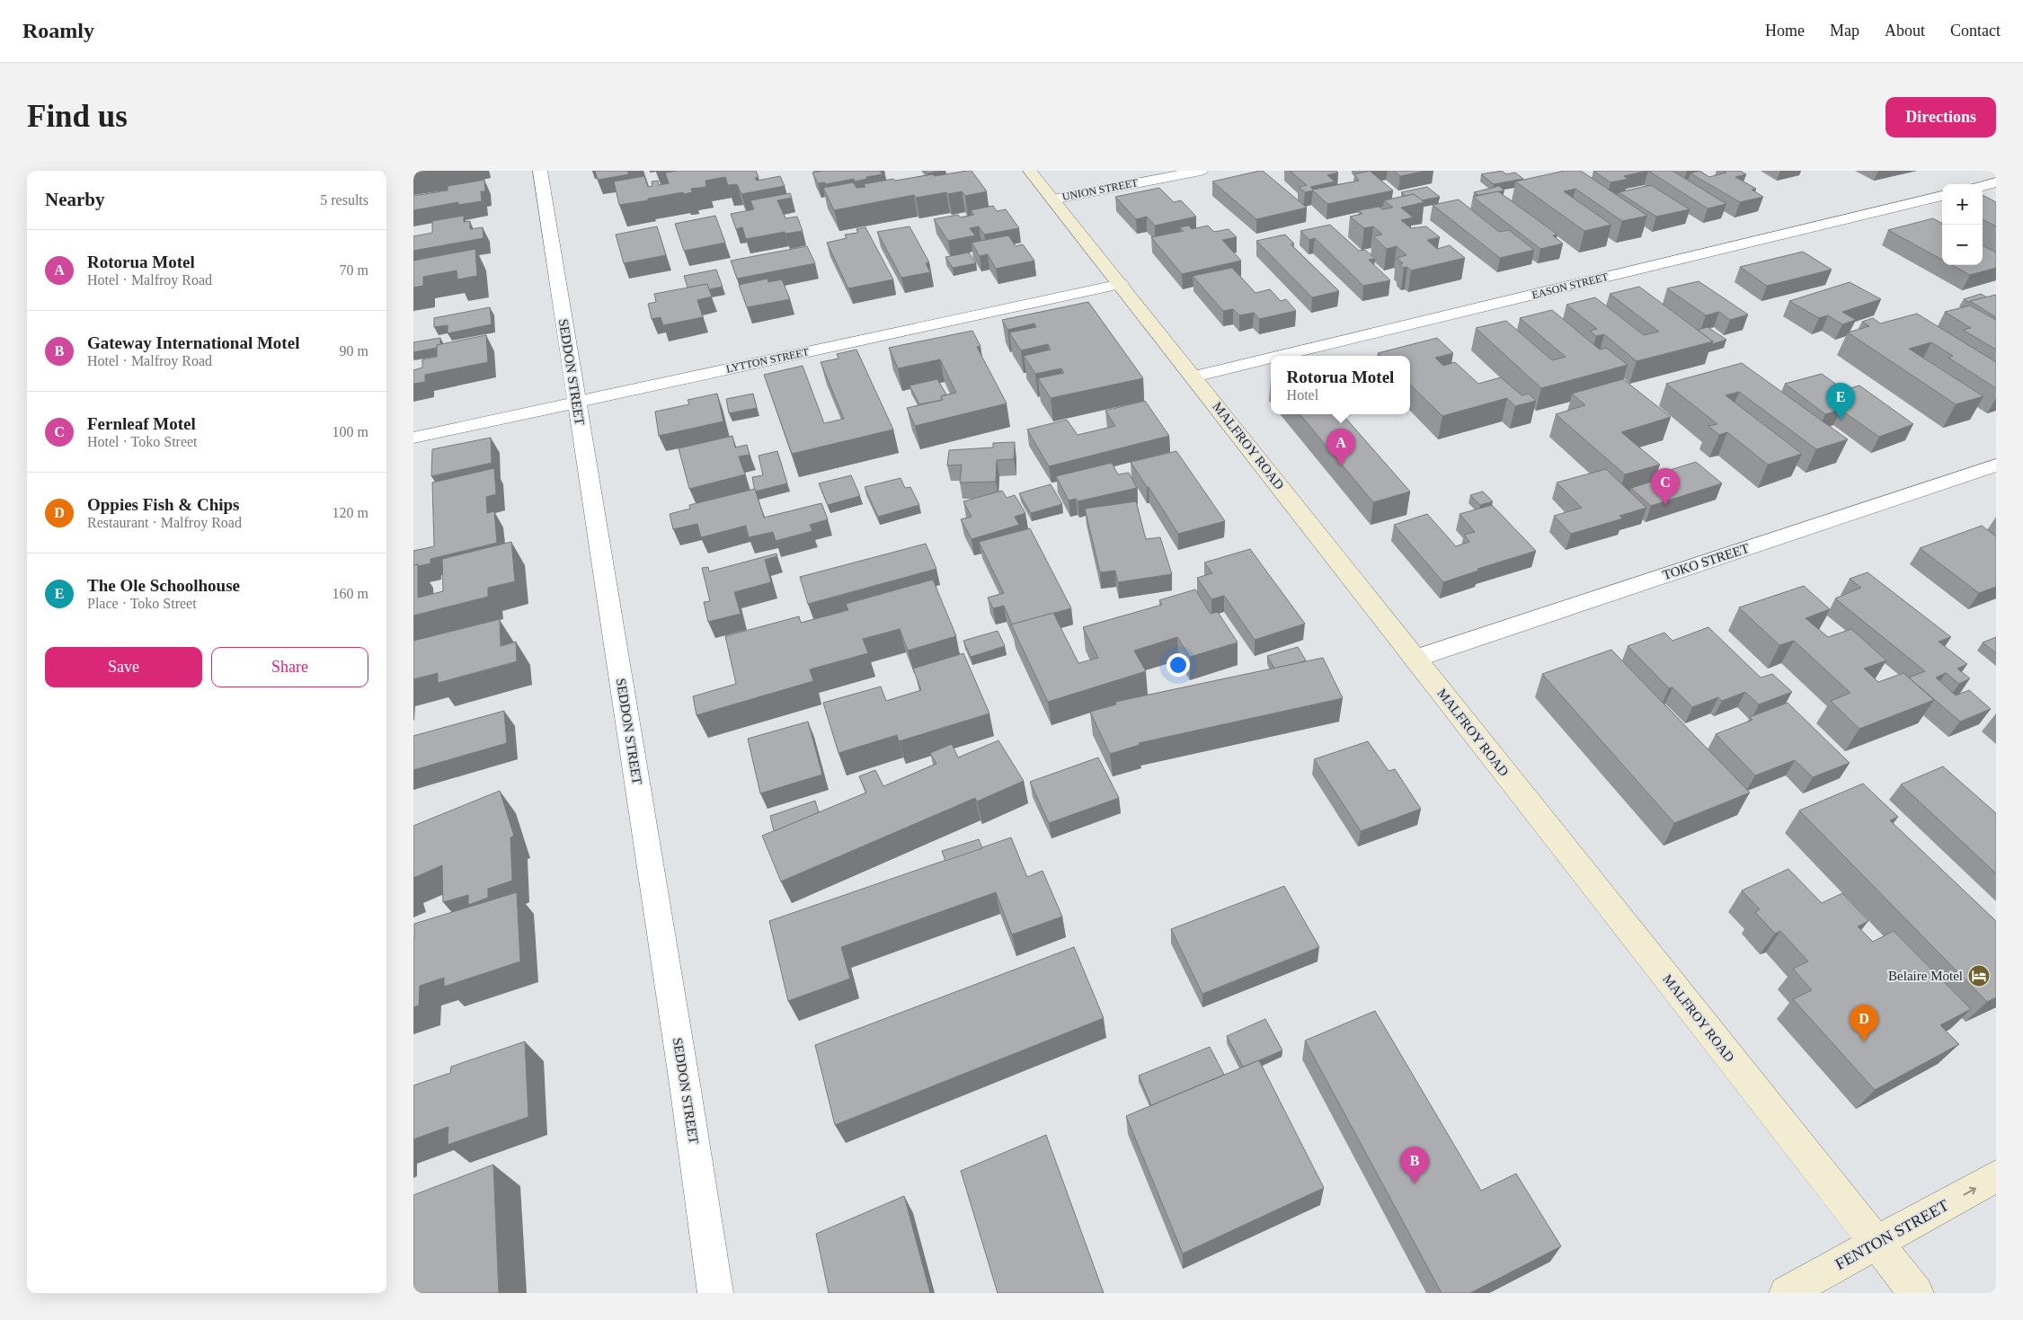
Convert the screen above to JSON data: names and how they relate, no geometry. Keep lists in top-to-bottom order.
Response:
{
  "streets": {
    "main road": ["MALFROY ROAD", "FENTON STREET"],
    "street": [
      "UNION STREET",
      "EASON STREET",
      "LYTTON STREET",
      "SEDDON STREET",
      "TOKO STREET"
    ]
  },
  "crossings": [
    ["UNION STREET", "MALFROY ROAD"],
    ["EASON STREET", "MALFROY ROAD"],
    ["LYTTON STREET", "SEDDON STREET"],
    ["LYTTON STREET", "MALFROY ROAD"],
    ["MALFROY ROAD", "TOKO STREET"],
    ["MALFROY ROAD", "FENTON STREET"]
  ],
  "one_way": ["FENTON STREET"],
  "places": {
    "hotel": ["Belaire Motel"]
  },
  "page": {
    "header": "Roamly",
    "nav": [
      "Home",
      "Map",
      "About",
      "Contact"
    ],
    "buttons": [
      "Directions",
      ["Save", "Share"]
    ],
    "title": "Find us",
    "heading": ["Nearby", "5 results"],
    "map_buttons": ["+", "−"],
    "list": [
      {
        "mark": "A",
        "name": "Rotorua Motel",
        "note": "Hotel · Malfroy Road",
        "value": "70 m"
      },
      {
        "mark": "B",
        "name": "Gateway International Motel",
        "note": "Hotel · Malfroy Road",
        "value": "90 m"
      },
      {
        "mark": "C",
        "name": "Fernleaf Motel",
        "note": "Hotel · Toko Street",
        "value": "100 m"
      },
      {
        "mark": "D",
        "name": "Oppies Fish & Chips",
        "note": "Restaurant · Malfroy Road",
        "value": "120 m"
      },
      {
        "mark": "E",
        "name": "The Ole Schoolhouse",
        "note": "Place · Toko Street",
        "value": "160 m"
      }
    ],
    "popup": ["Rotorua Motel", "Hotel"],
    "pins": [
      "E",
      "A",
      "C",
      "D",
      "B"
    ]
  }
}
